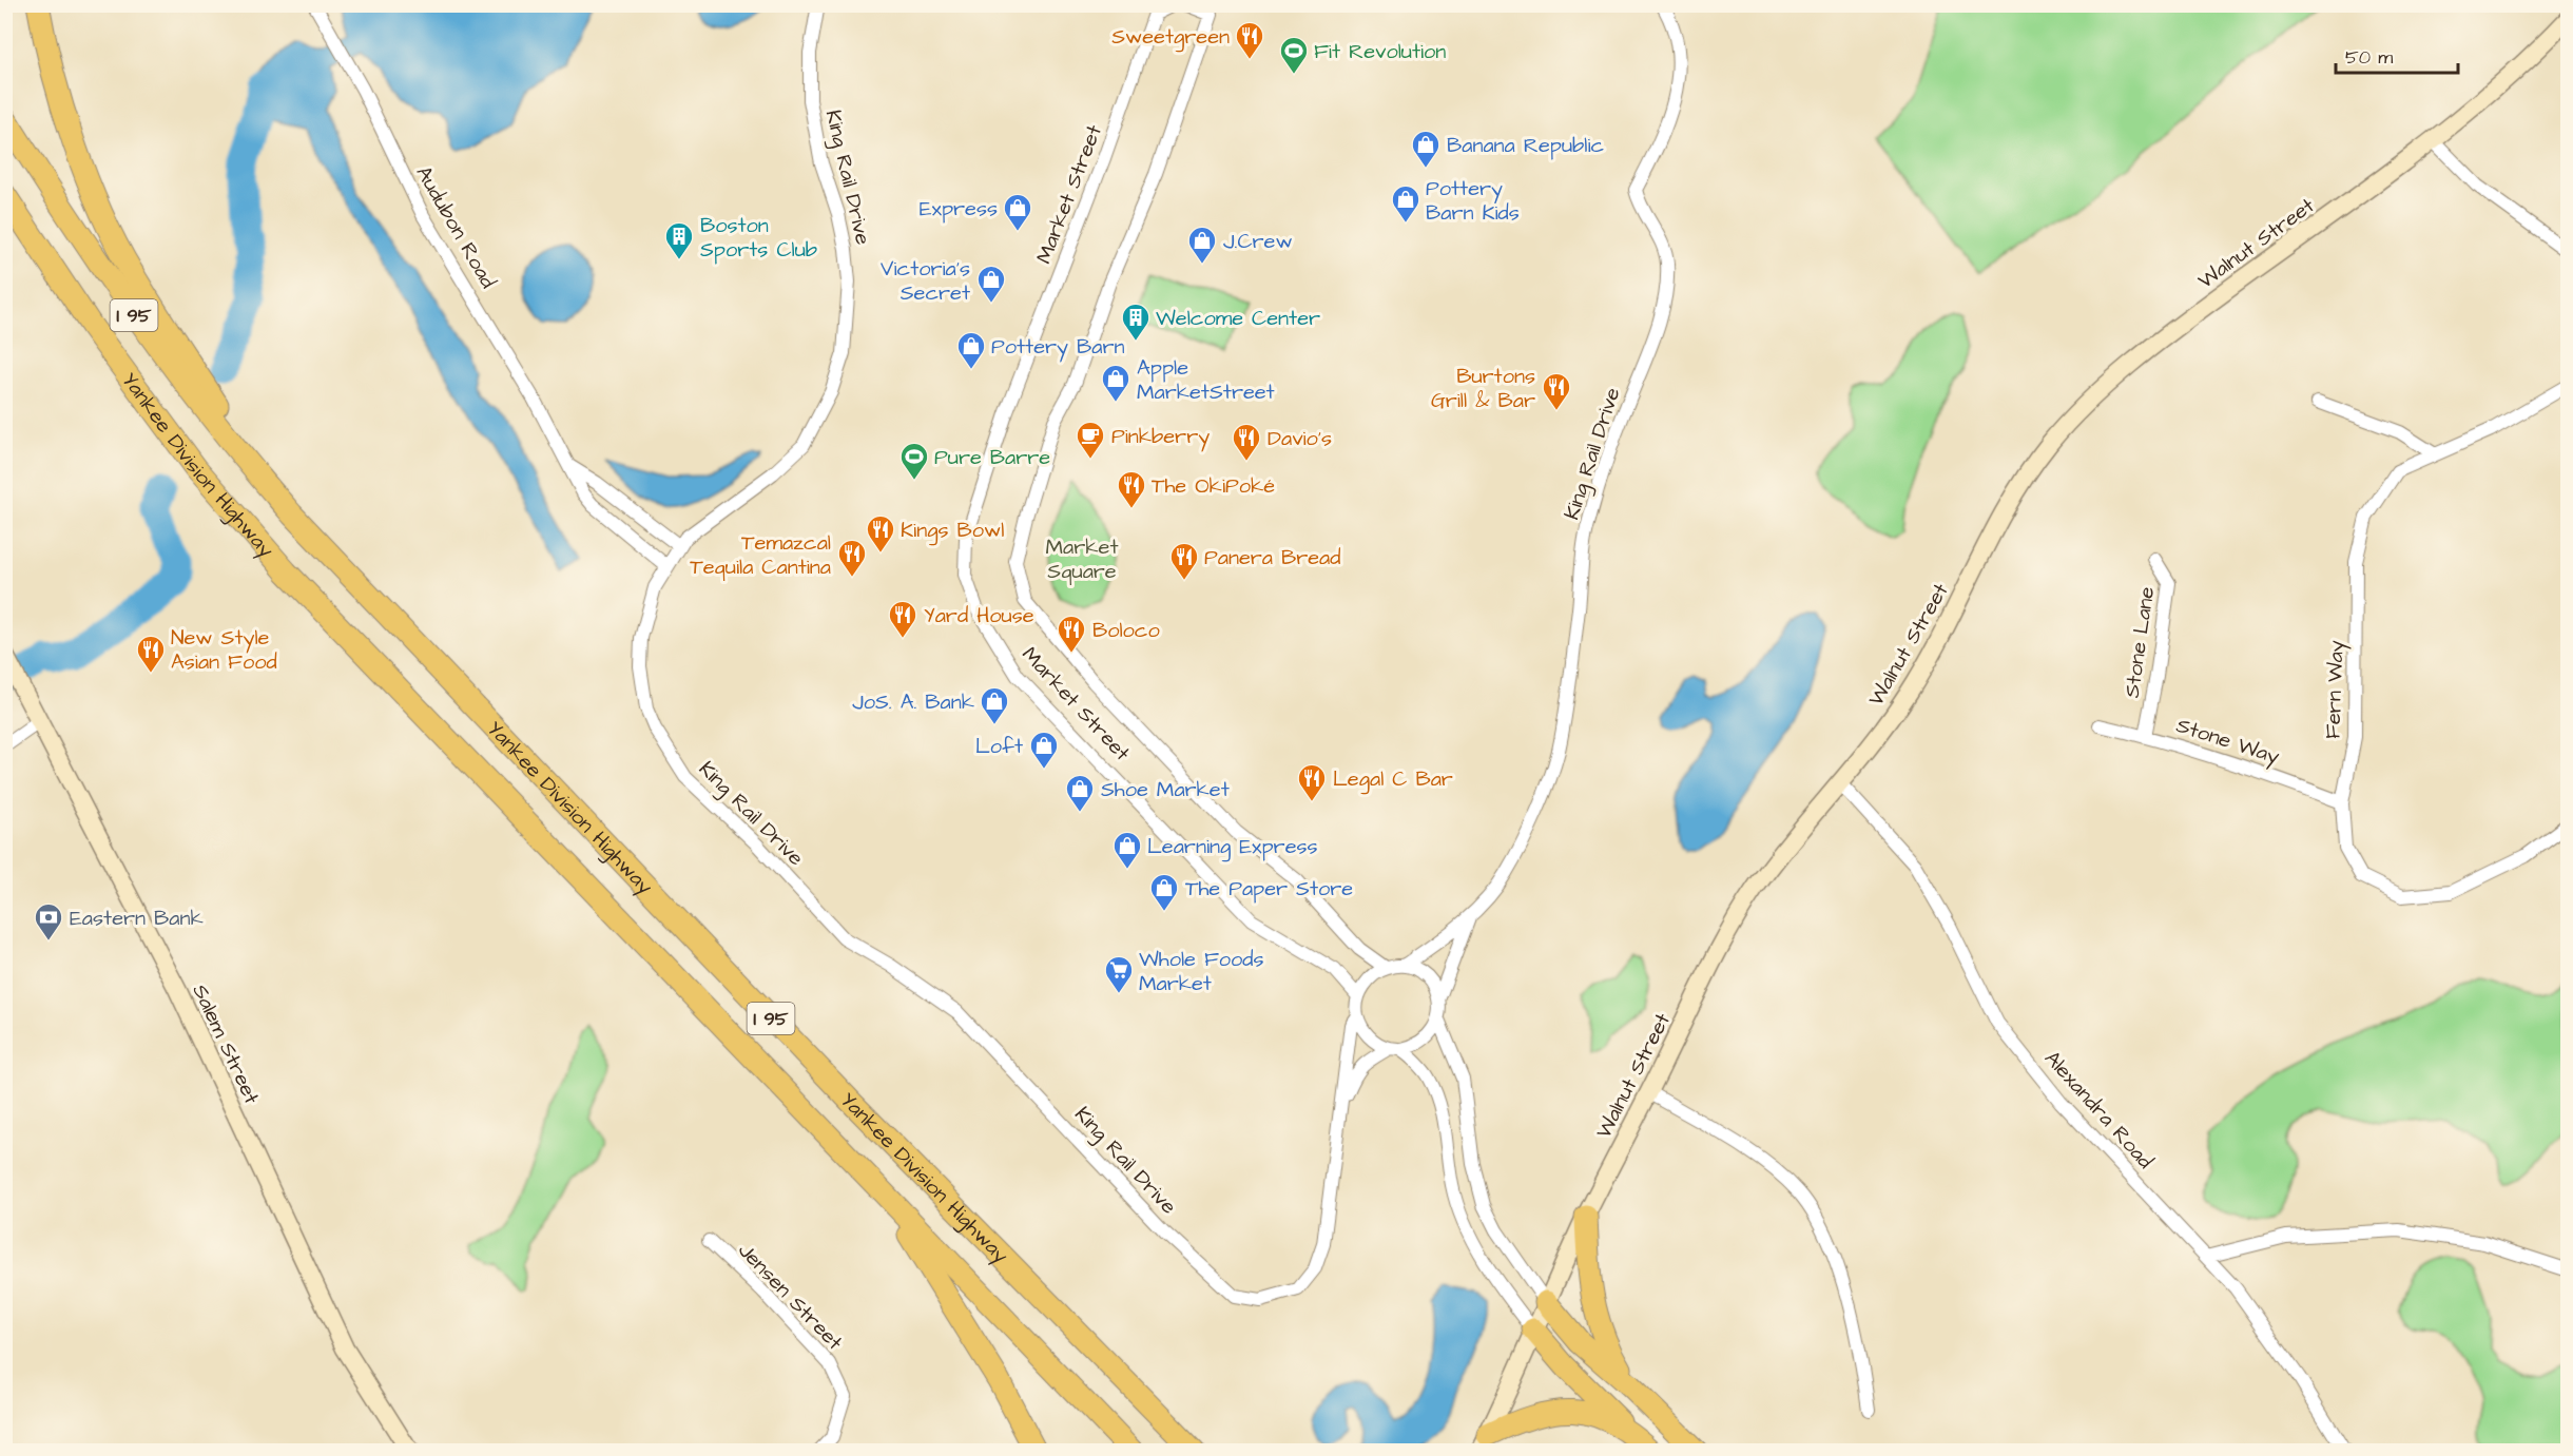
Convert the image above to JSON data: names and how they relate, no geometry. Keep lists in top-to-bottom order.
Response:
{
  "streets": {
    "highway": ["I 95", "Yankee Division Highway"],
    "main road": ["Walnut Street", "Salem Street"],
    "street": [
      "King Rail Drive",
      "Market Street",
      "Audubon Road",
      "Stone Lane",
      "Fern Way",
      "Stone Way",
      "Alexandra Road",
      "Jensen Street"
    ]
  },
  "crossings": [
    ["King Rail Drive", "Market Street"],
    ["King Rail Drive", "Audubon Road"],
    ["Walnut Street", "Alexandra Road"],
    ["Stone Lane", "Stone Way"],
    ["Fern Way", "Stone Way"]
  ],
  "parks": ["Market Square"],
  "places": {
    "restaurant": [
      "Sweetgreen",
      "Burtons Grill & Bar",
      "Davio's",
      "The OkiPoké",
      "Kings Bowl",
      "Temazcal Tequila Cantina",
      "Panera Bread",
      "Yard House",
      "Boloco",
      "New Style Asian Food",
      "Legal C Bar"
    ],
    "sports": ["Fit Revolution", "Pure Barre"],
    "shop": [
      "Banana Republic",
      "Pottery Barn Kids",
      "Express",
      "J.Crew",
      "Victoria's Secret",
      "Pottery Barn",
      "Apple MarketStreet",
      "JoS. A. Bank",
      "Loft",
      "Shoe Market",
      "Learning Express",
      "The Paper Store"
    ],
    "building": ["Boston Sports Club", "Welcome Center"],
    "cafe": ["Pinkberry"],
    "bank": ["Eastern Bank"],
    "supermarket": ["Whole Foods Market"]
  },
  "scale_bar": "50 m"
}
